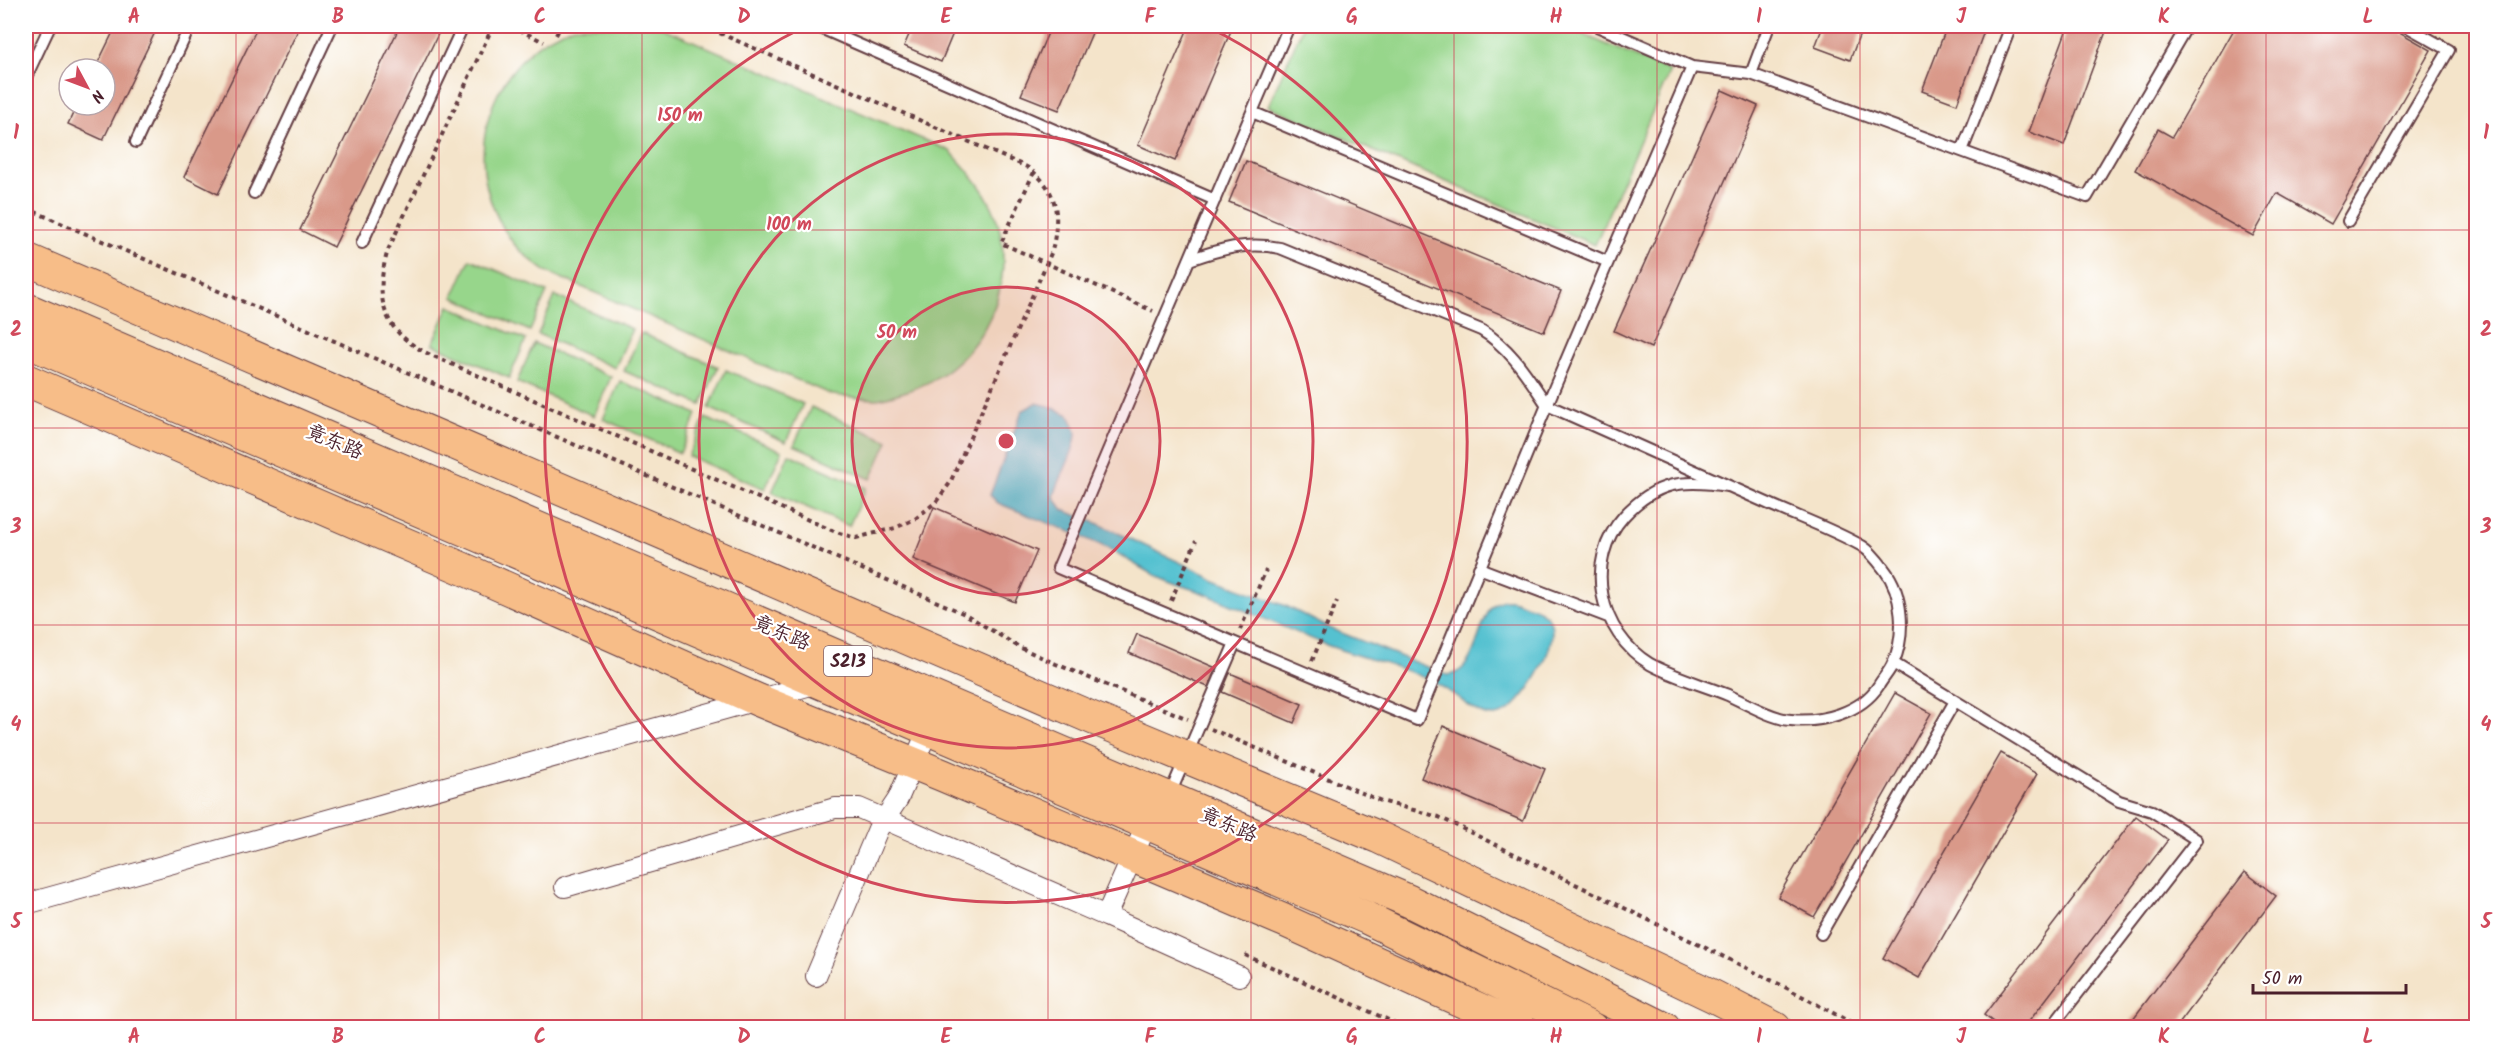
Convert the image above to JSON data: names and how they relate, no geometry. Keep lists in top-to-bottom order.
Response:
{
  "streets": {
    "main road": ["竟东路", "S213"]
  },
  "scale_bar": "50 m",
  "north": "bottom right",
  "grid": {
    "columns": [
      "A",
      "B",
      "C",
      "D",
      "E",
      "F",
      "G",
      "H",
      "I",
      "J",
      "K",
      "L"
    ],
    "rows": [
      "1",
      "2",
      "3",
      "4",
      "5"
    ]
  },
  "rings": ["150 m", "100 m", "50 m"]
}
